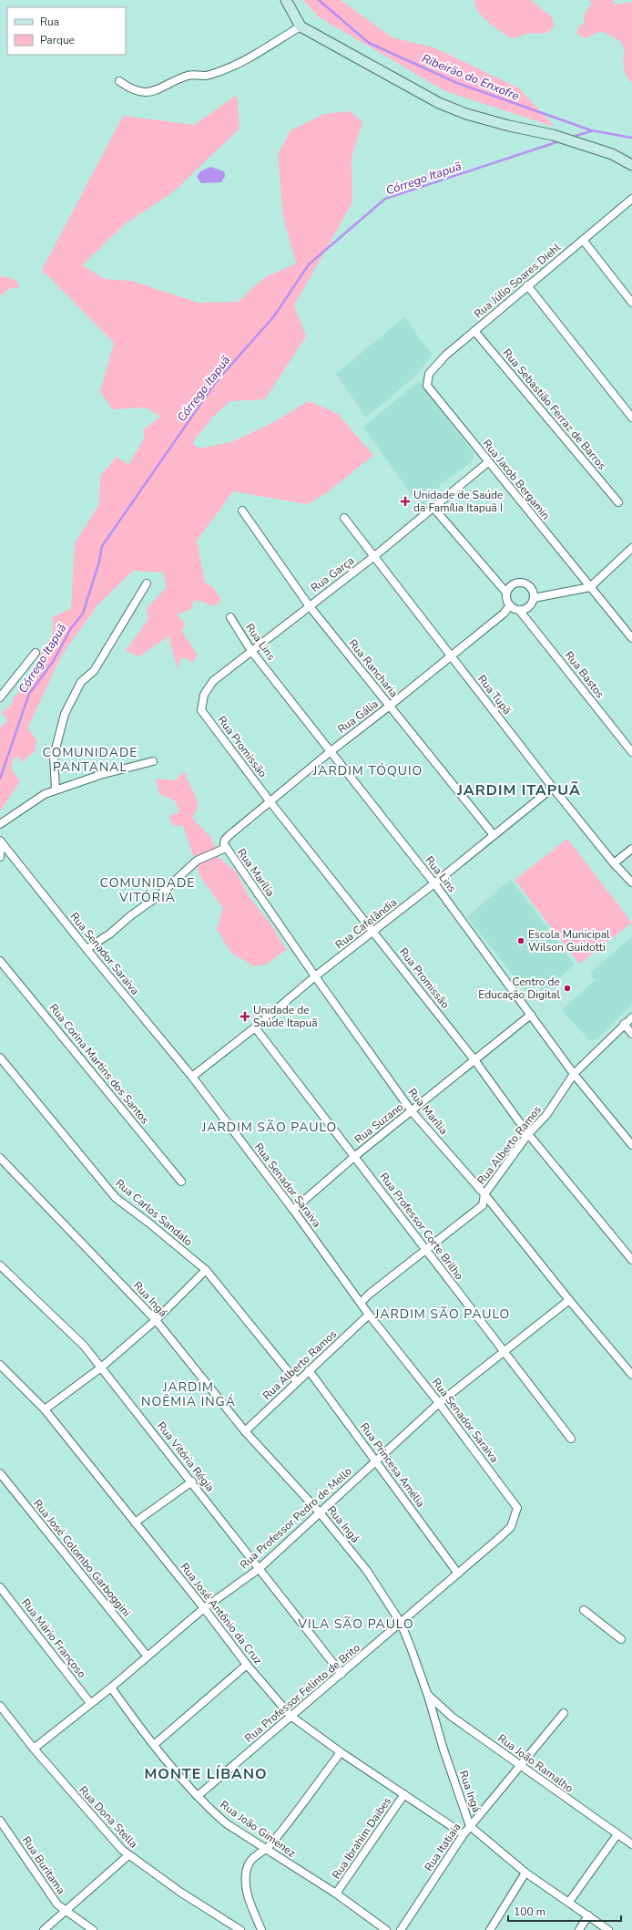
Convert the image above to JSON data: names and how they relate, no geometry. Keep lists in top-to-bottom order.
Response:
{
  "streets": {
    "street": [
      "Rua Júlio Soares Diehl",
      "Rua Sebastião Ferraz de Barros",
      "Rua Jacob Bergamin",
      "Rua Garça",
      "Rua Lins",
      "Rua Rancharia",
      "Rua Bastos",
      "Rua Tupã",
      "Rua Gália",
      "Rua Promissão",
      "Rua Marília",
      "Rua Cafelândia",
      "Rua Senador Saraiva",
      "Rua Corina Martins dos Santos",
      "Rua Suzano",
      "Rua Alberto Ramos",
      "Rua Carlos Sandalo",
      "Rua Professor Corte Brilho",
      "Rua Ingá",
      "Rua Vitória Régia",
      "Rua Princesa Amélia",
      "Rua Professor Pedro de Mello",
      "Rua José Colombo Garboggini",
      "Rua José Antônio da Cruz",
      "Rua Mário Françoso",
      "Rua Professor Felinto de Brito",
      "Rua João Ramalho",
      "Rua Dona Stella",
      "Rua João Gimenez",
      "Rua Ibrahim Daibes",
      "Rua Itatiaia",
      "Rua Buritama"
    ]
  },
  "crossings": [
    ["Rua Júlio Soares Diehl", "Rua Sebastião Ferraz de Barros"],
    ["Rua Júlio Soares Diehl", "Rua Jacob Bergamin"],
    ["Rua Jacob Bergamin", "Rua Garça"],
    ["Rua Garça", "Rua Lins"],
    ["Rua Garça", "Rua Rancharia"],
    ["Rua Garça", "Rua Tupã"],
    ["Rua Garça", "Rua Promissão"],
    ["Rua Lins", "Rua Gália"],
    ["Rua Lins", "Rua Cafelândia"],
    ["Rua Lins", "Rua Suzano"],
    ["Rua Lins", "Rua Alberto Ramos"],
    ["Rua Rancharia", "Rua Gália"],
    ["Rua Rancharia", "Rua Cafelândia"],
    ["Rua Bastos", "Rua Gália"],
    ["Rua Tupã", "Rua Gália"],
    ["Rua Tupã", "Rua Cafelândia"],
    ["Rua Gália", "Rua Promissão"],
    ["Rua Gália", "Rua Marília"],
    ["Rua Promissão", "Rua Cafelândia"],
    ["Rua Promissão", "Rua Suzano"],
    ["Rua Promissão", "Rua Alberto Ramos"],
    ["Rua Marília", "Rua Cafelândia"],
    ["Rua Marília", "Rua Suzano"],
    ["Rua Marília", "Rua Alberto Ramos"],
    ["Rua Marília", "Rua Professor Pedro de Mello"],
    ["Rua Cafelândia", "Rua Senador Saraiva"],
    ["Rua Cafelândia", "Rua Professor Corte Brilho"],
    ["Rua Senador Saraiva", "Rua Suzano"],
    ["Rua Senador Saraiva", "Rua Alberto Ramos"],
    ["Rua Senador Saraiva", "Rua Professor Pedro de Mello"],
    ["Rua Senador Saraiva", "Rua Professor Felinto de Brito"],
    ["Rua Suzano", "Rua Professor Corte Brilho"],
    ["Rua Alberto Ramos", "Rua Carlos Sandalo"],
    ["Rua Alberto Ramos", "Rua Professor Corte Brilho"],
    ["Rua Alberto Ramos", "Rua Ingá"],
    ["Rua Alberto Ramos", "Rua Princesa Amélia"],
    ["Rua Professor Corte Brilho", "Rua Professor Pedro de Mello"],
    ["Rua Ingá", "Rua Professor Pedro de Mello"],
    ["Rua Ingá", "Rua Professor Felinto de Brito"],
    ["Rua Ingá", "Rua João Ramalho"],
    ["Rua Ingá", "Rua Itatiaia"],
    ["Rua Vitória Régia", "Rua Professor Pedro de Mello"],
    ["Rua Vitória Régia", "Rua Professor Felinto de Brito"],
    ["Rua Princesa Amélia", "Rua Professor Pedro de Mello"],
    ["Rua Princesa Amélia", "Rua Professor Felinto de Brito"],
    ["Rua Professor Pedro de Mello", "Rua José Colombo Garboggini"],
    ["Rua Professor Pedro de Mello", "Rua José Antônio da Cruz"],
    ["Rua Professor Pedro de Mello", "Rua Mário Françoso"],
    ["Rua Professor Pedro de Mello", "Rua Dona Stella"],
    ["Rua Professor Pedro de Mello", "Rua João Gimenez"],
    ["Rua José Antônio da Cruz", "Rua Professor Felinto de Brito"],
    ["Rua José Antônio da Cruz", "Rua Ibrahim Daibes"],
    ["Rua José Antônio da Cruz", "Rua Itatiaia"],
    ["Rua Professor Felinto de Brito", "Rua João Gimenez"],
    ["Rua João Ramalho", "Rua Itatiaia"],
    ["Rua João Gimenez", "Rua Ibrahim Daibes"]
  ],
  "districts": [
    "COMUNIDADE PANTANAL",
    "JARDIM TÓQUIO",
    "JARDIM ITAPUÃ",
    "COMUNIDADE VITÓRIA",
    "JARDIM SÃO PAULO",
    "JARDIM SÃO PAULO",
    "JARDIM NOÊMIA INGÁ",
    "VILA SÃO PAULO",
    "MONTE LÍBANO"
  ],
  "water": ["Ribeirão do Enxofre", "Córrego Itapuã"],
  "places": {
    "health": ["Unidade de Saúde da Família Itapuã I", "Unidade de Saúde Itapuã"],
    "other": ["Escola Municipal Wilson Guidotti", "Centro de Educação Digital"]
  },
  "legend": ["Rua", "Parque"],
  "scale_bar": "100 m"
}
